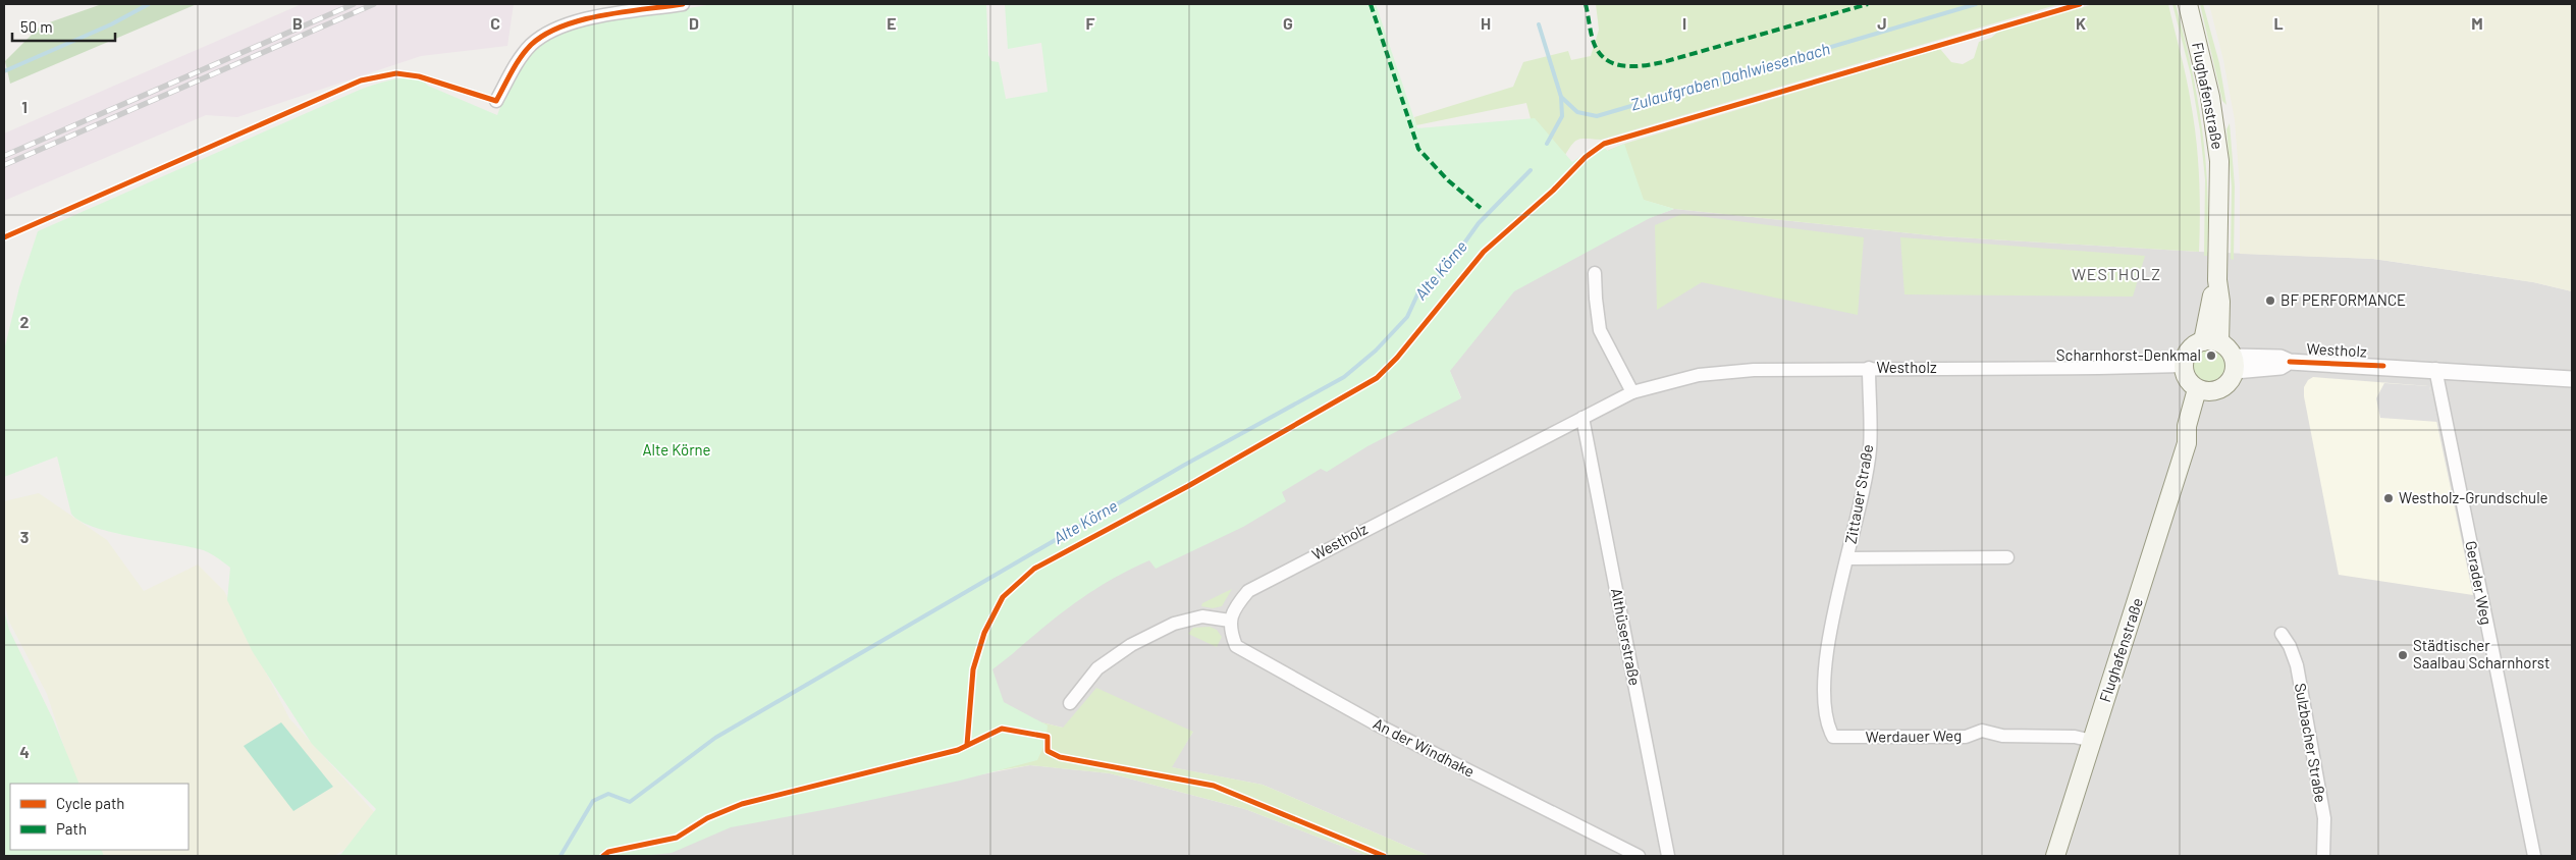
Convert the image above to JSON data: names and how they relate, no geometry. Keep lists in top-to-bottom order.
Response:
{
  "streets": {
    "main road": ["Flughafenstraße"],
    "street": [
      "Westholz",
      "Zittauer Straße",
      "Gerader Weg",
      "Althüserstraße",
      "Werdauer Weg",
      "Sulzbacher Straße",
      "An der Windhake"
    ]
  },
  "crossings": [
    ["Flughafenstraße", "Westholz"],
    ["Flughafenstraße", "Werdauer Weg"],
    ["Westholz", "Zittauer Straße"],
    ["Westholz", "Gerader Weg"],
    ["Westholz", "Althüserstraße"],
    ["Westholz", "An der Windhake"],
    ["Zittauer Straße", "Werdauer Weg"]
  ],
  "districts": ["WESTHOLZ"],
  "water": ["Zulaufgraben Dahlwiesenbach", "Alte Körne"],
  "parks": ["Alte Körne"],
  "places": [
    "BF PERFORMANCE",
    "Scharnhorst-Denkmal",
    "Westholz-Grundschule",
    "Städtischer Saalbau Scharnhorst"
  ],
  "legend": ["Cycle path", "Path"],
  "scale_bar": "50 m",
  "grid": {
    "columns": [
      "B",
      "C",
      "D",
      "E",
      "F",
      "G",
      "H",
      "I",
      "J",
      "K",
      "L",
      "M"
    ],
    "rows": [
      "1",
      "2",
      "3",
      "4"
    ]
  }
}
